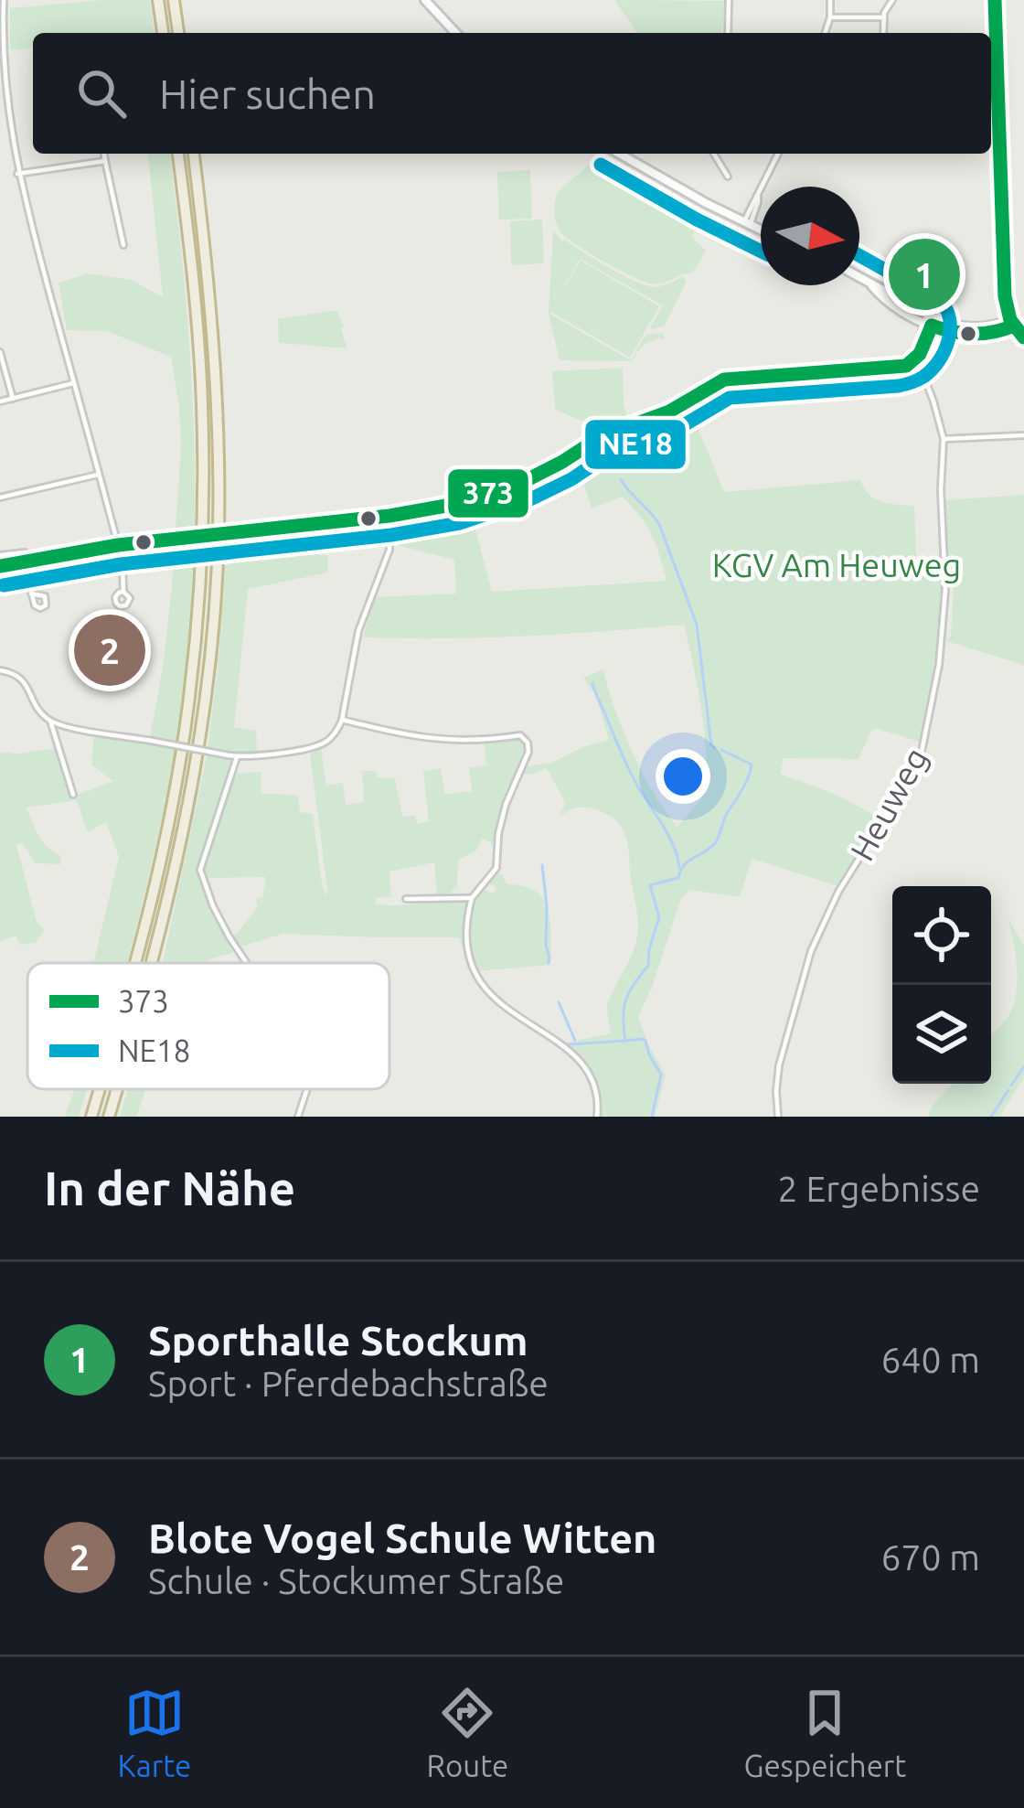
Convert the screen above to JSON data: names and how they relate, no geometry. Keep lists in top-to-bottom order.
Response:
{
  "streets": {
    "street": ["Heuweg"]
  },
  "parks": ["KGV Am Heuweg"],
  "lines": ["transit line 373", "transit line NE18"],
  "legend": ["373", "NE18"],
  "north": "right",
  "page": {
    "search": "Hier suchen",
    "pins": ["1", "2"],
    "heading": ["In der Nähe", "2 Ergebnisse"],
    "list": [
      {
        "mark": "1",
        "name": "Sporthalle Stockum",
        "note": "Sport · Pferdebachstraße",
        "value": "640 m"
      },
      {
        "mark": "2",
        "name": "Blote Vogel Schule Witten",
        "note": "Schule · Stockumer Straße",
        "value": "670 m"
      }
    ],
    "nav": ["Karte", "Route", "Gespeichert"]
  }
}
